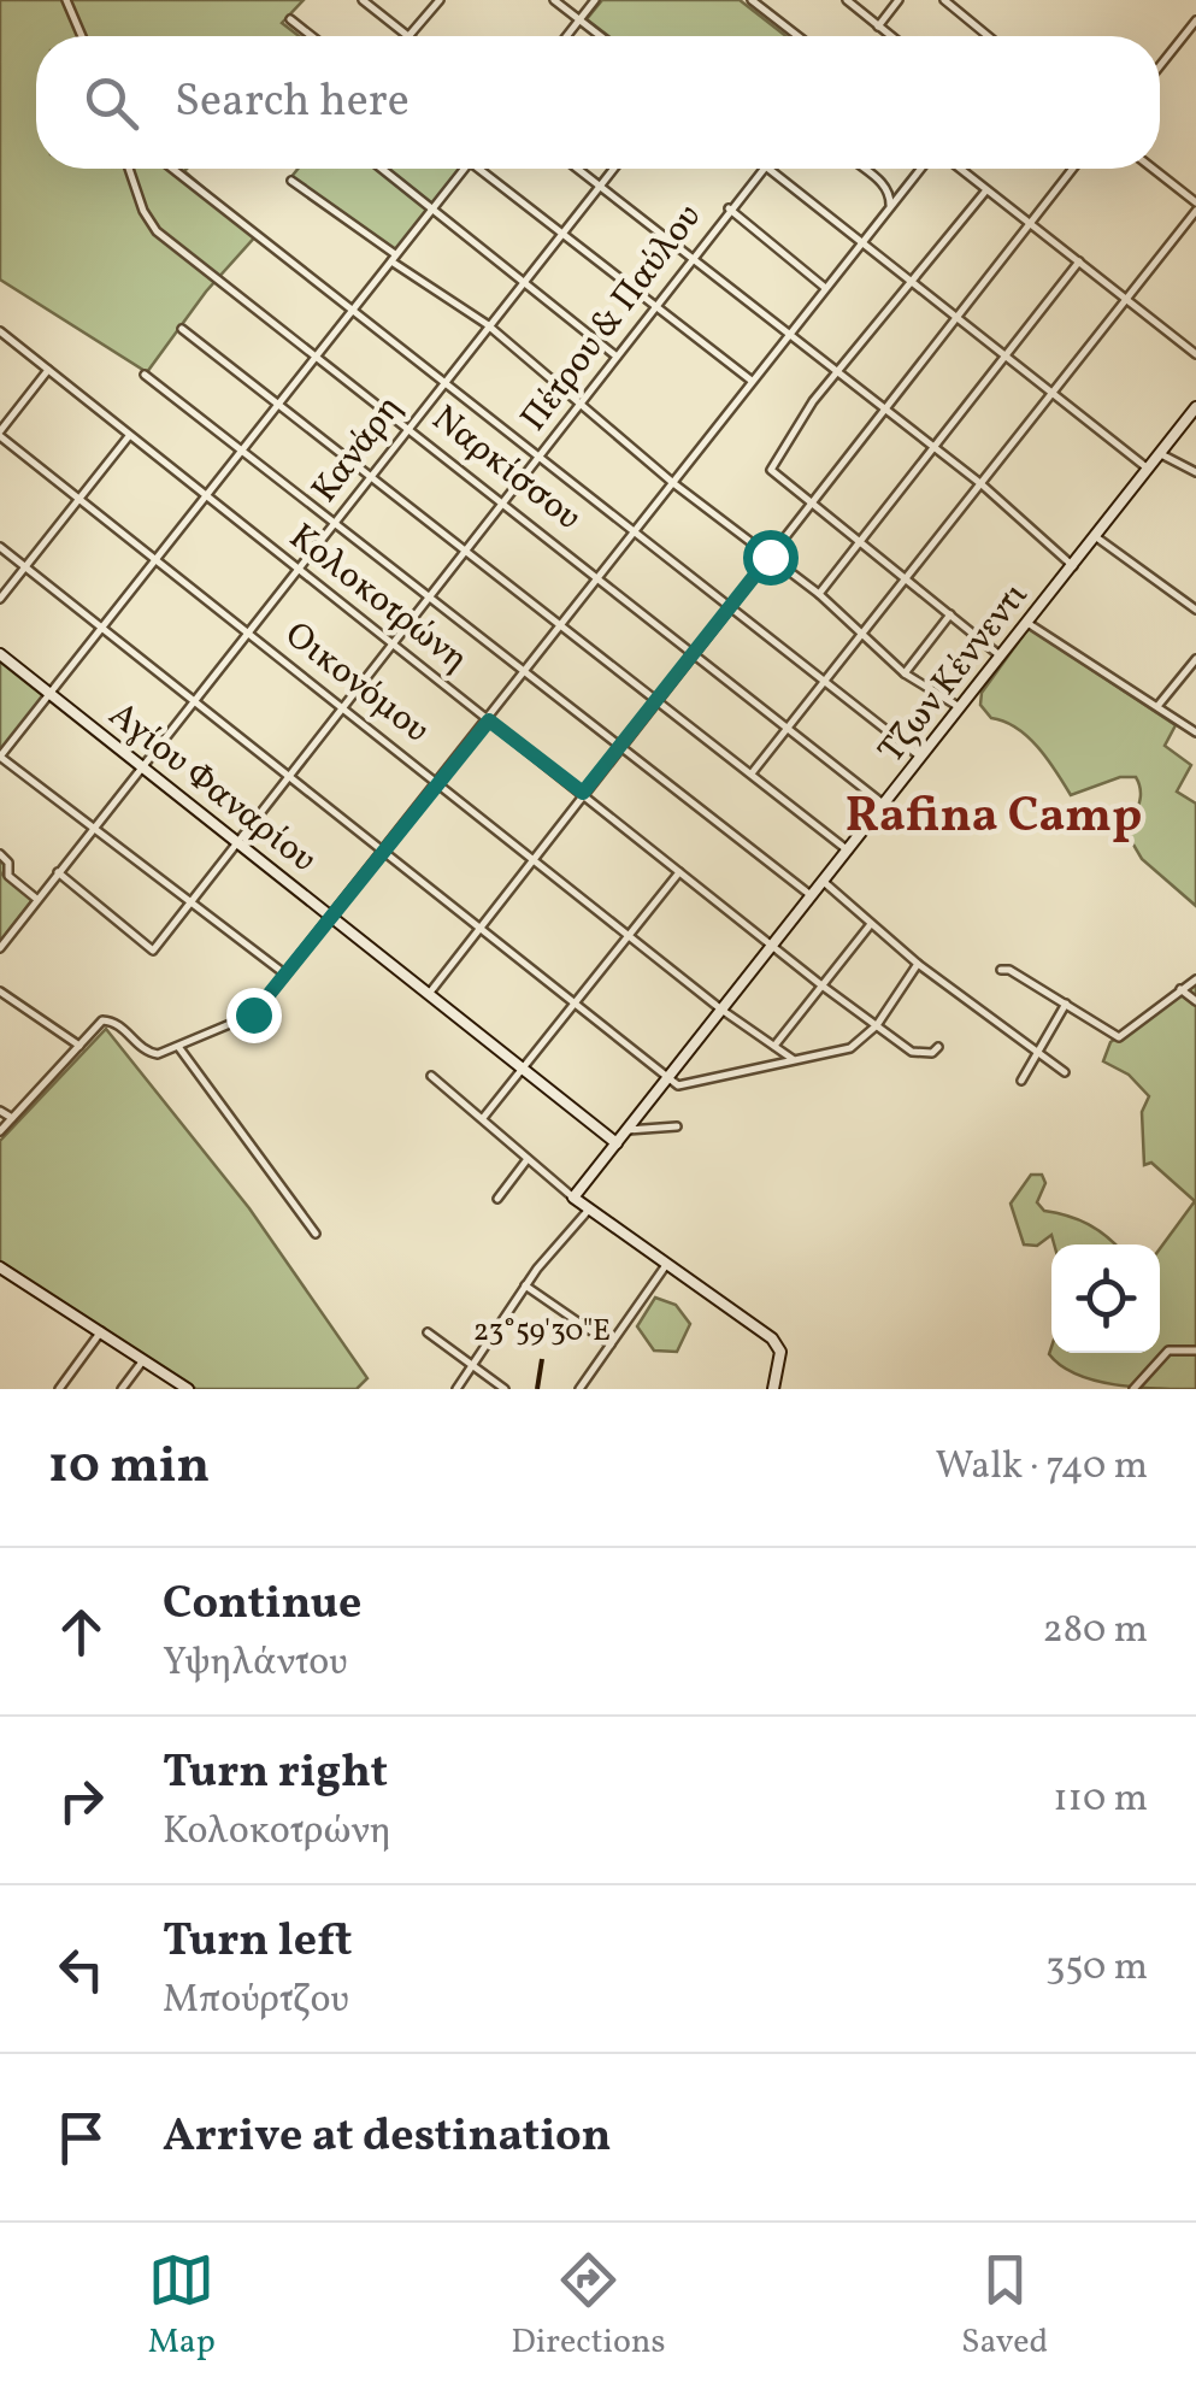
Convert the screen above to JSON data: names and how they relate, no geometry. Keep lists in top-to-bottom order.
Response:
{
  "streets": {
    "street": [
      "Πέτρου & Παύλου",
      "Κανάρη",
      "Ναρκίσσου",
      "Κολοκοτρώνη",
      "Τζων Κέννεντι",
      "Οικονόμου",
      "Αγίου Φαναρίου"
    ]
  },
  "crossings": [
    ["Πέτρου & Παύλου", "Κανάρη"],
    ["Πέτρου & Παύλου", "Ναρκίσσου"],
    ["Πέτρου & Παύλου", "Κολοκοτρώνη"],
    ["Πέτρου & Παύλου", "Οικονόμου"],
    ["Πέτρου & Παύλου", "Αγίου Φαναρίου"],
    ["Κανάρη", "Ναρκίσσου"],
    ["Κανάρη", "Κολοκοτρώνη"],
    ["Κανάρη", "Οικονόμου"],
    ["Κανάρη", "Αγίου Φαναρίου"],
    ["Ναρκίσσου", "Τζων Κέννεντι"],
    ["Κολοκοτρώνη", "Τζων Κέννεντι"],
    ["Τζων Κέννεντι", "Οικονόμου"],
    ["Τζων Κέννεντι", "Αγίου Φαναρίου"]
  ],
  "districts": ["Rafina Camp"],
  "page": {
    "search": "Search here",
    "heading": ["10 min", "Walk · 740 m"],
    "list": [
      ["Continue", "Υψηλάντου", "280 m"],
      ["Turn right", "Κολοκοτρώνη", "110 m"],
      ["Turn left", "Μπούρτζου", "350 m"],
      "Arrive at destination"
    ],
    "nav": ["Map", "Directions", "Saved"]
  },
  "coordinates": ["23°59'30\"E"]
}
